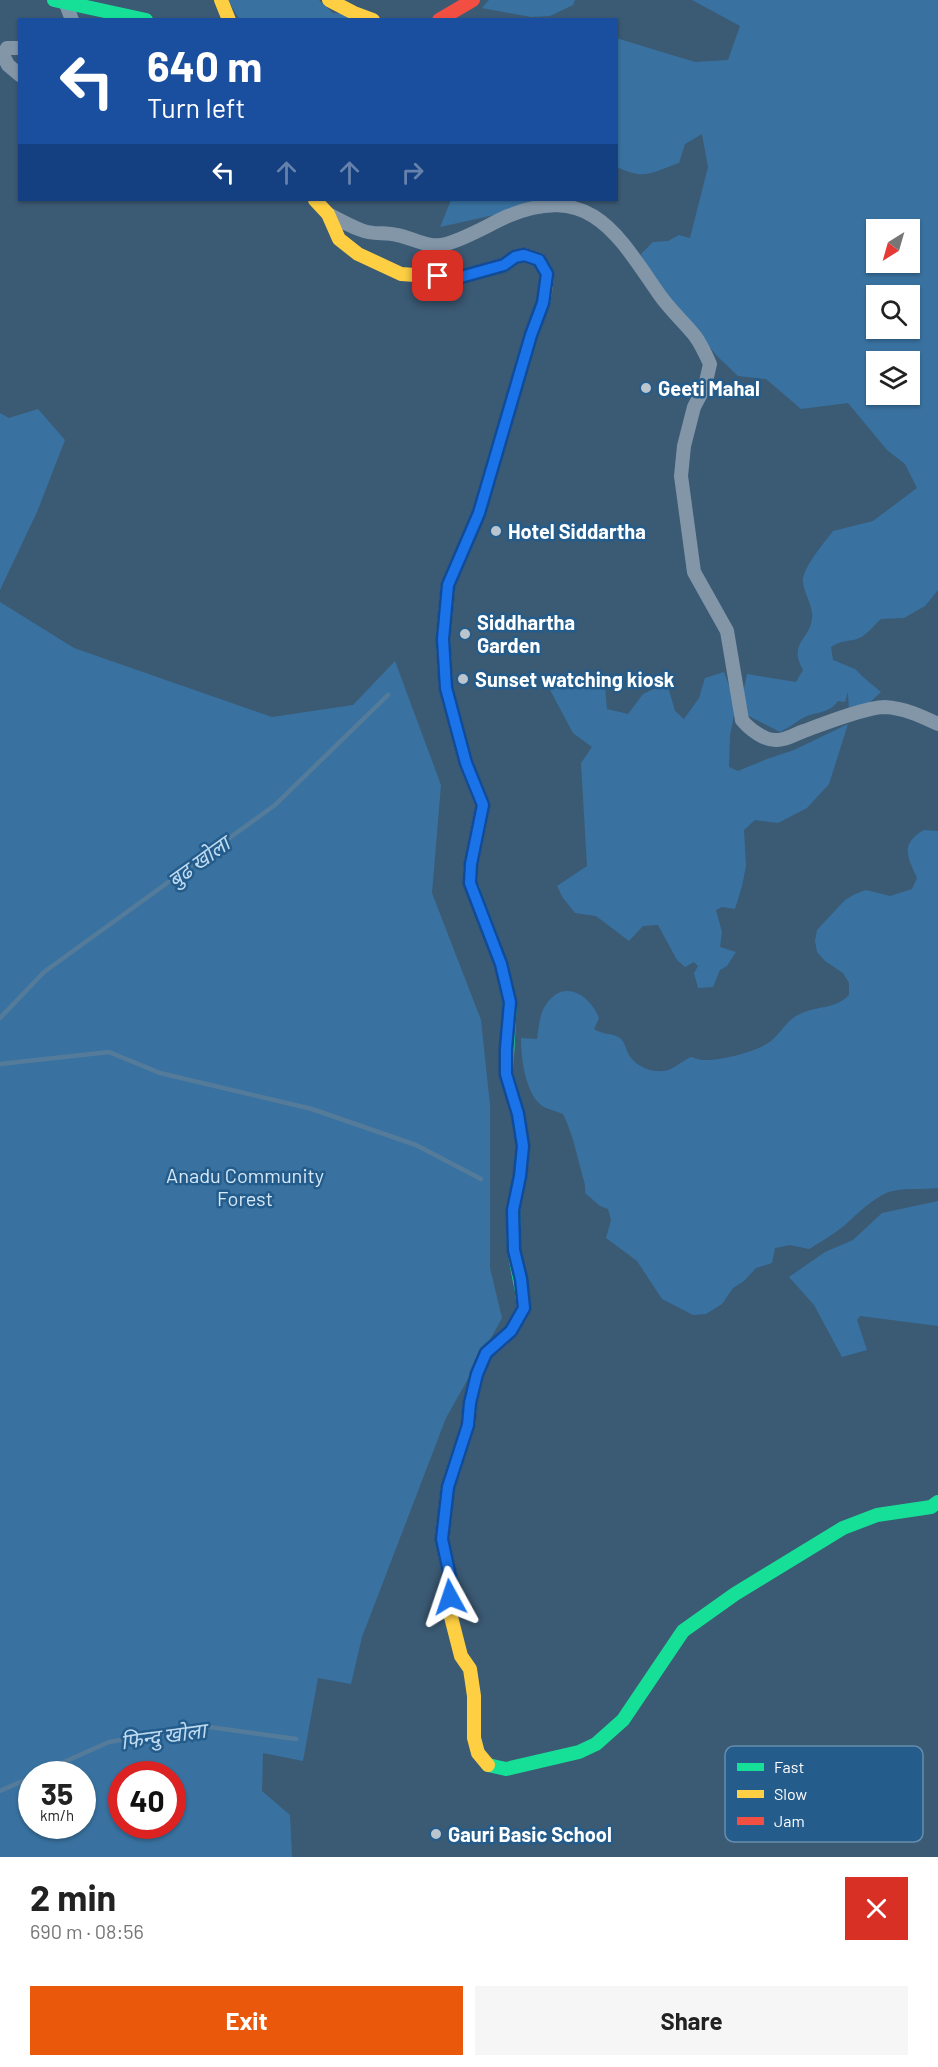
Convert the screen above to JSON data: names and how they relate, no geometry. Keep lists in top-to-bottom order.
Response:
{
  "water": ["बुढ खोला", "फिन्दु खोला"],
  "parks": ["Anadu Community Forest"],
  "places": [
    "Geeti Mahal",
    "Hotel Siddartha",
    "Siddhartha Garden",
    "Sunset watching kiosk",
    "Gauri Basic School"
  ],
  "legend": ["Fast", "Slow", "Jam"],
  "north": "bottom left",
  "page": {
    "turn": ["640 m", "Turn left"],
    "speed": "35 km/h",
    "limit": "40",
    "heading": ["2 min", "690 m · 08:56"],
    "buttons": ["Exit", "Share"]
  }
}
